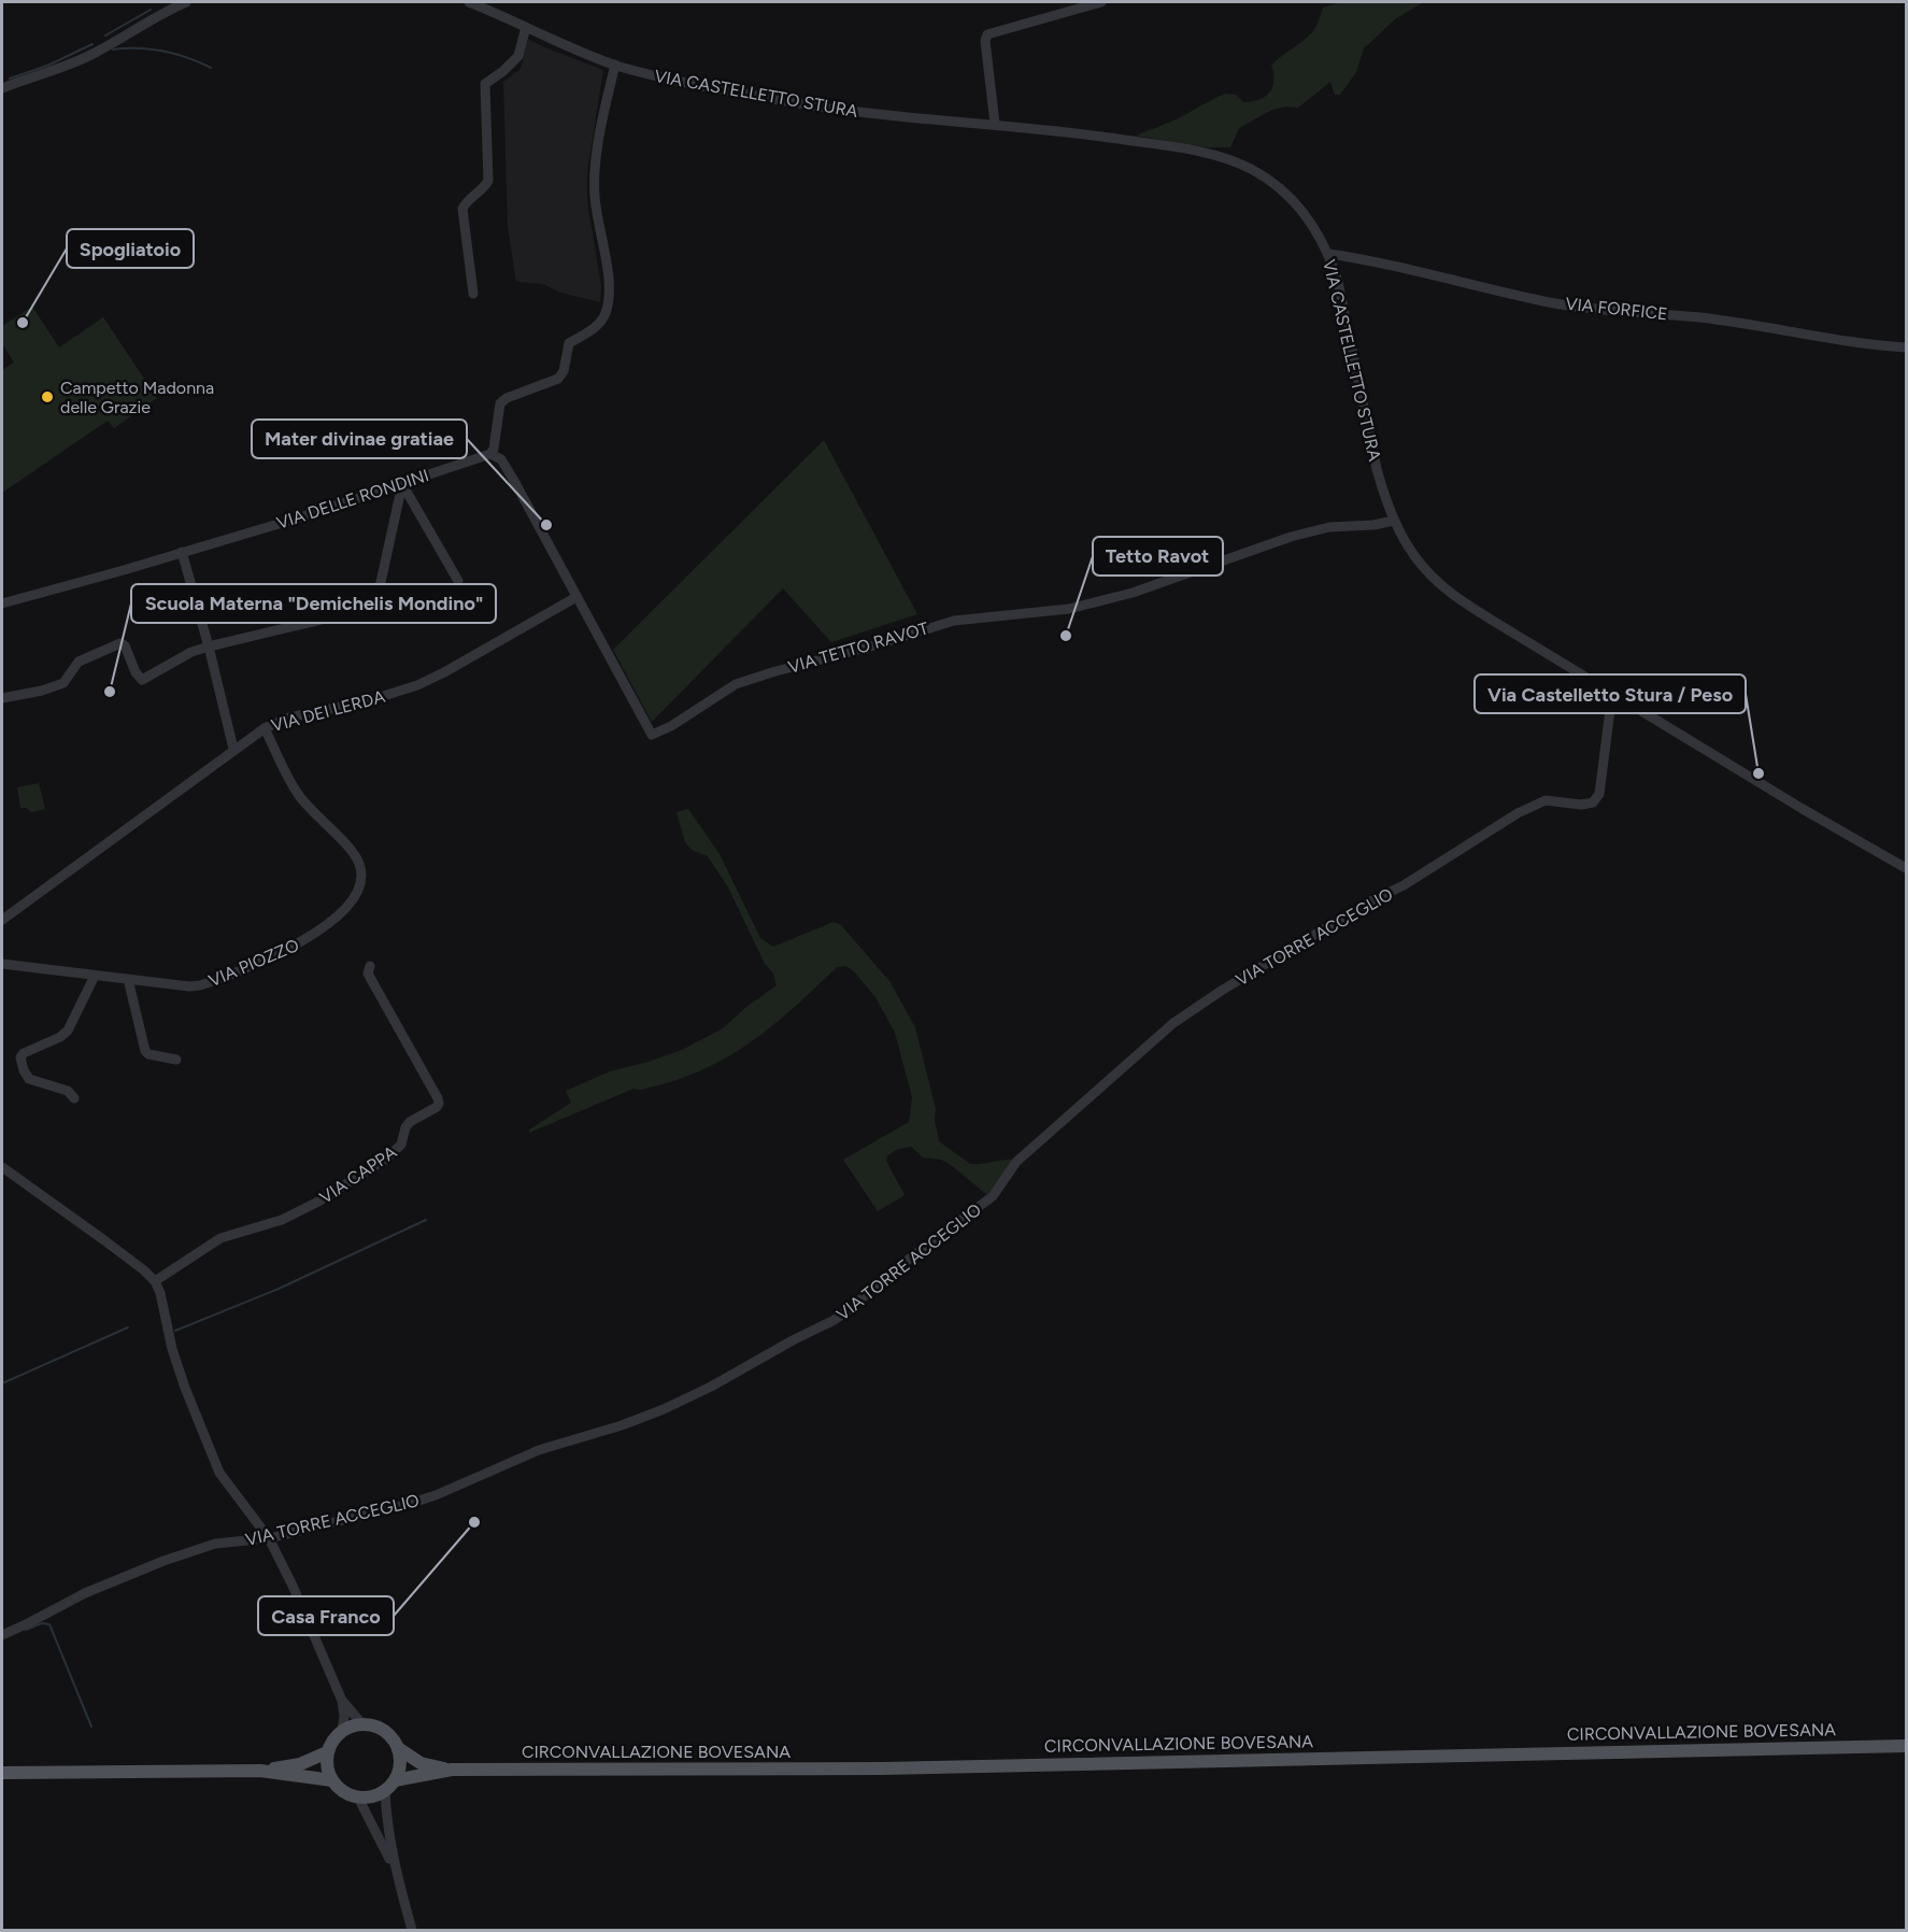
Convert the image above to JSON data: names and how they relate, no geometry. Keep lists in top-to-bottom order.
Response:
{
  "streets": {
    "main road": ["CIRCONVALLAZIONE BOVESANA"],
    "street": [
      "VIA CASTELLETTO STURA",
      "VIA FORFICE",
      "VIA DELLE RONDINI",
      "VIA TETTO RAVOT",
      "VIA DEI LERDA",
      "VIA TORRE ACCEGLIO",
      "VIA PIOZZO",
      "VIA CAPPA"
    ]
  },
  "crossings": [
    ["VIA CASTELLETTO STURA", "VIA FORFICE"],
    ["VIA CASTELLETTO STURA", "VIA TETTO RAVOT"],
    ["VIA CASTELLETTO STURA", "VIA TORRE ACCEGLIO"],
    ["VIA DELLE RONDINI", "VIA TETTO RAVOT"],
    ["VIA TETTO RAVOT", "VIA DEI LERDA"],
    ["VIA DEI LERDA", "VIA PIOZZO"]
  ],
  "places": [
    "Spogliatoio",
    "Campetto Madonna delle Grazie",
    "Mater divinae gratiae",
    "Tetto Ravot",
    "Scuola Materna \"Demichelis Mondino\"",
    "Via Castelletto Stura / Peso",
    "Casa Franco"
  ]
}
